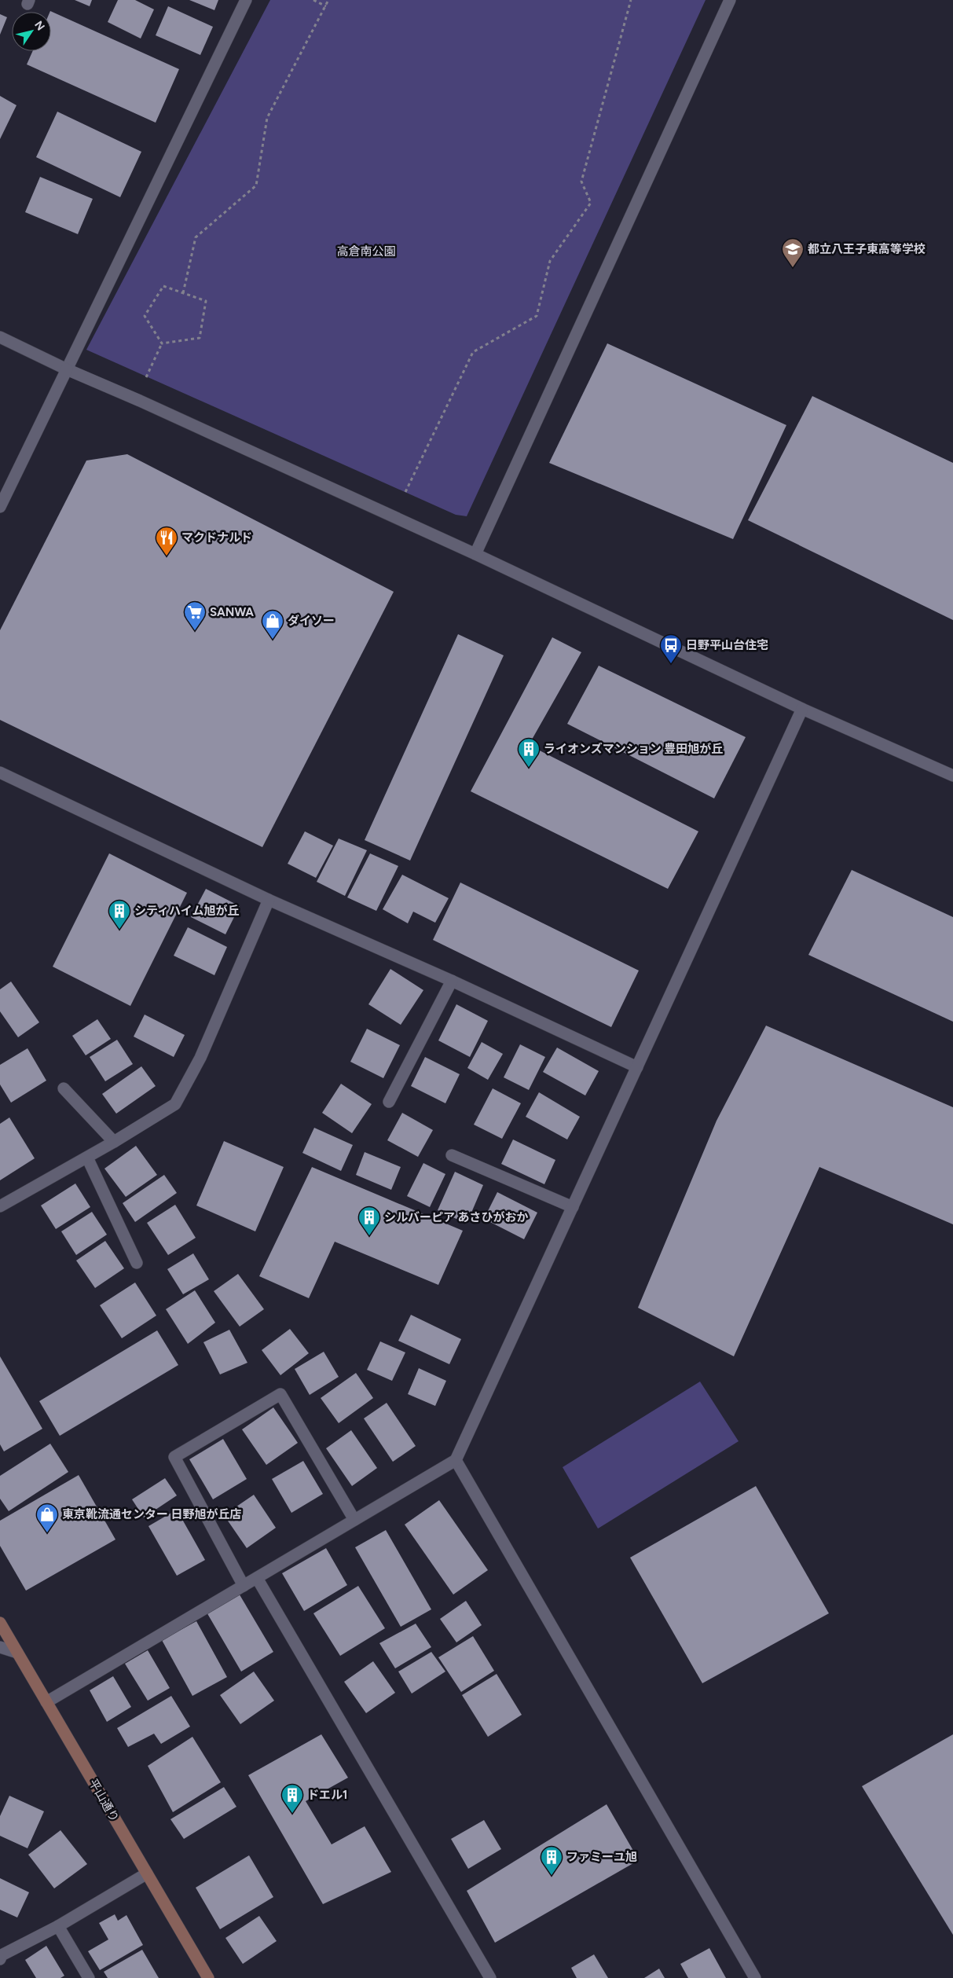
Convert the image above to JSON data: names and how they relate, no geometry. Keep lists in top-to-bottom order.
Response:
{
  "streets": {
    "main road": ["平山通り"]
  },
  "parks": ["高倉南公園"],
  "places": {
    "school or university": ["都立八王子東高等学校"],
    "restaurant": ["マクドナルド"],
    "supermarket": ["SANWA"],
    "shop": ["ダイソー", "東京靴流通センター 日野旭が丘店"],
    "bus stop": ["日野平山台住宅"],
    "building": [
      "ライオンズマンション 豊田旭が丘",
      "シティハイム旭が丘",
      "シルバーピア あさひがおか",
      "ドエル1",
      "ファミーユ旭"
    ]
  },
  "north": "top right"
}
